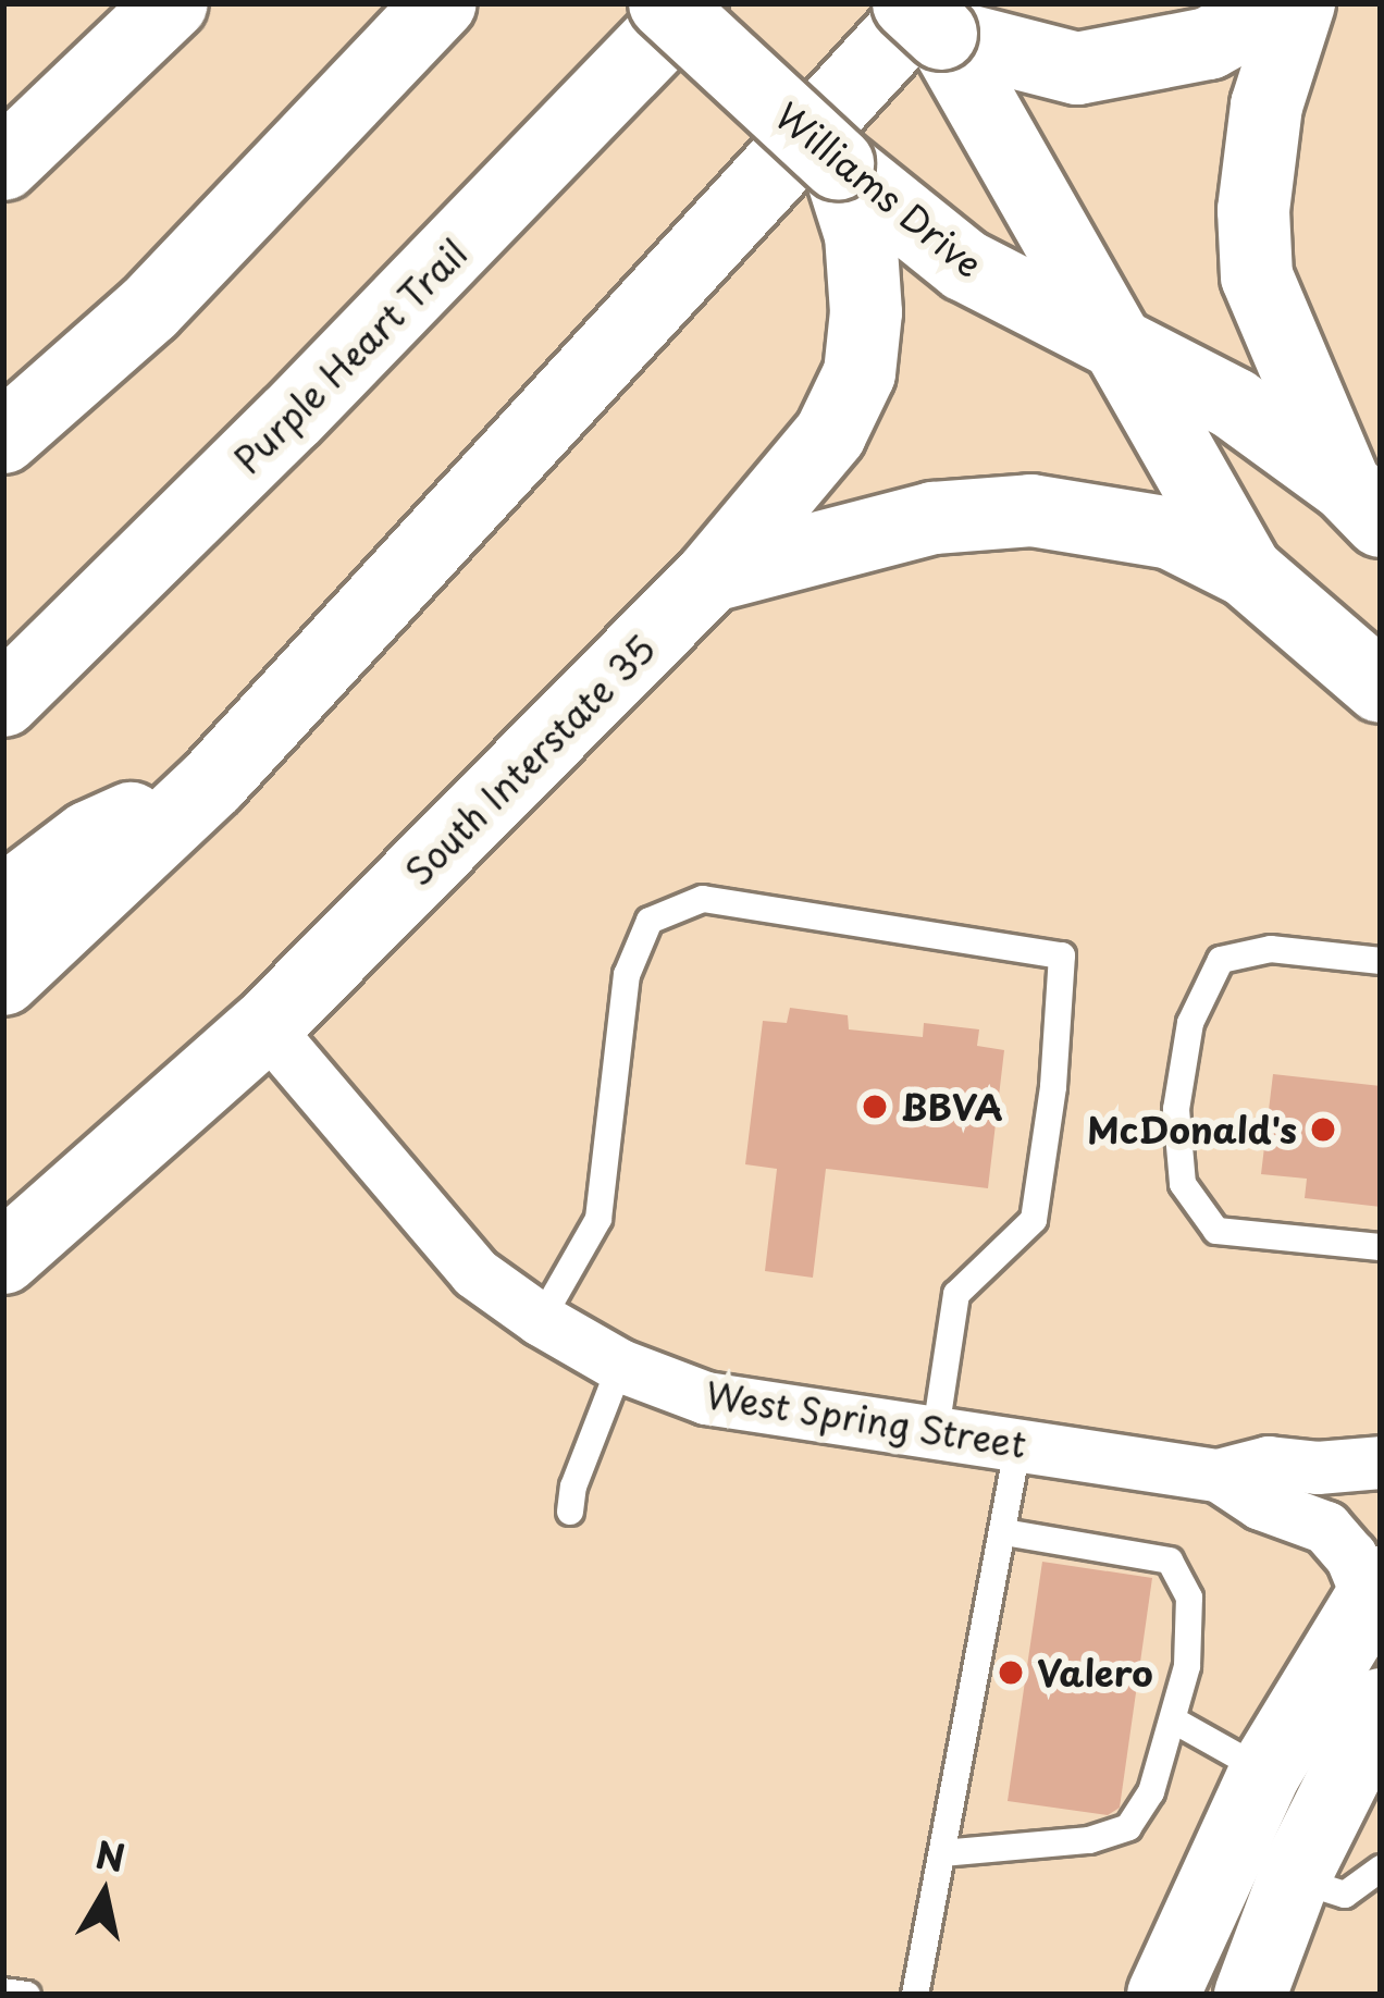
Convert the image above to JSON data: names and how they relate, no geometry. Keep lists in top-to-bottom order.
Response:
{
  "streets": {
    "main road": ["Williams Drive", "Purple Heart Trail", "South Interstate 35"],
    "street": ["West Spring Street"]
  },
  "crossings": [
    ["Williams Drive", "South Interstate 35"],
    ["South Interstate 35", "West Spring Street"]
  ],
  "places": ["BBVA", "McDonald's", "Valero"],
  "north": "top"
}
